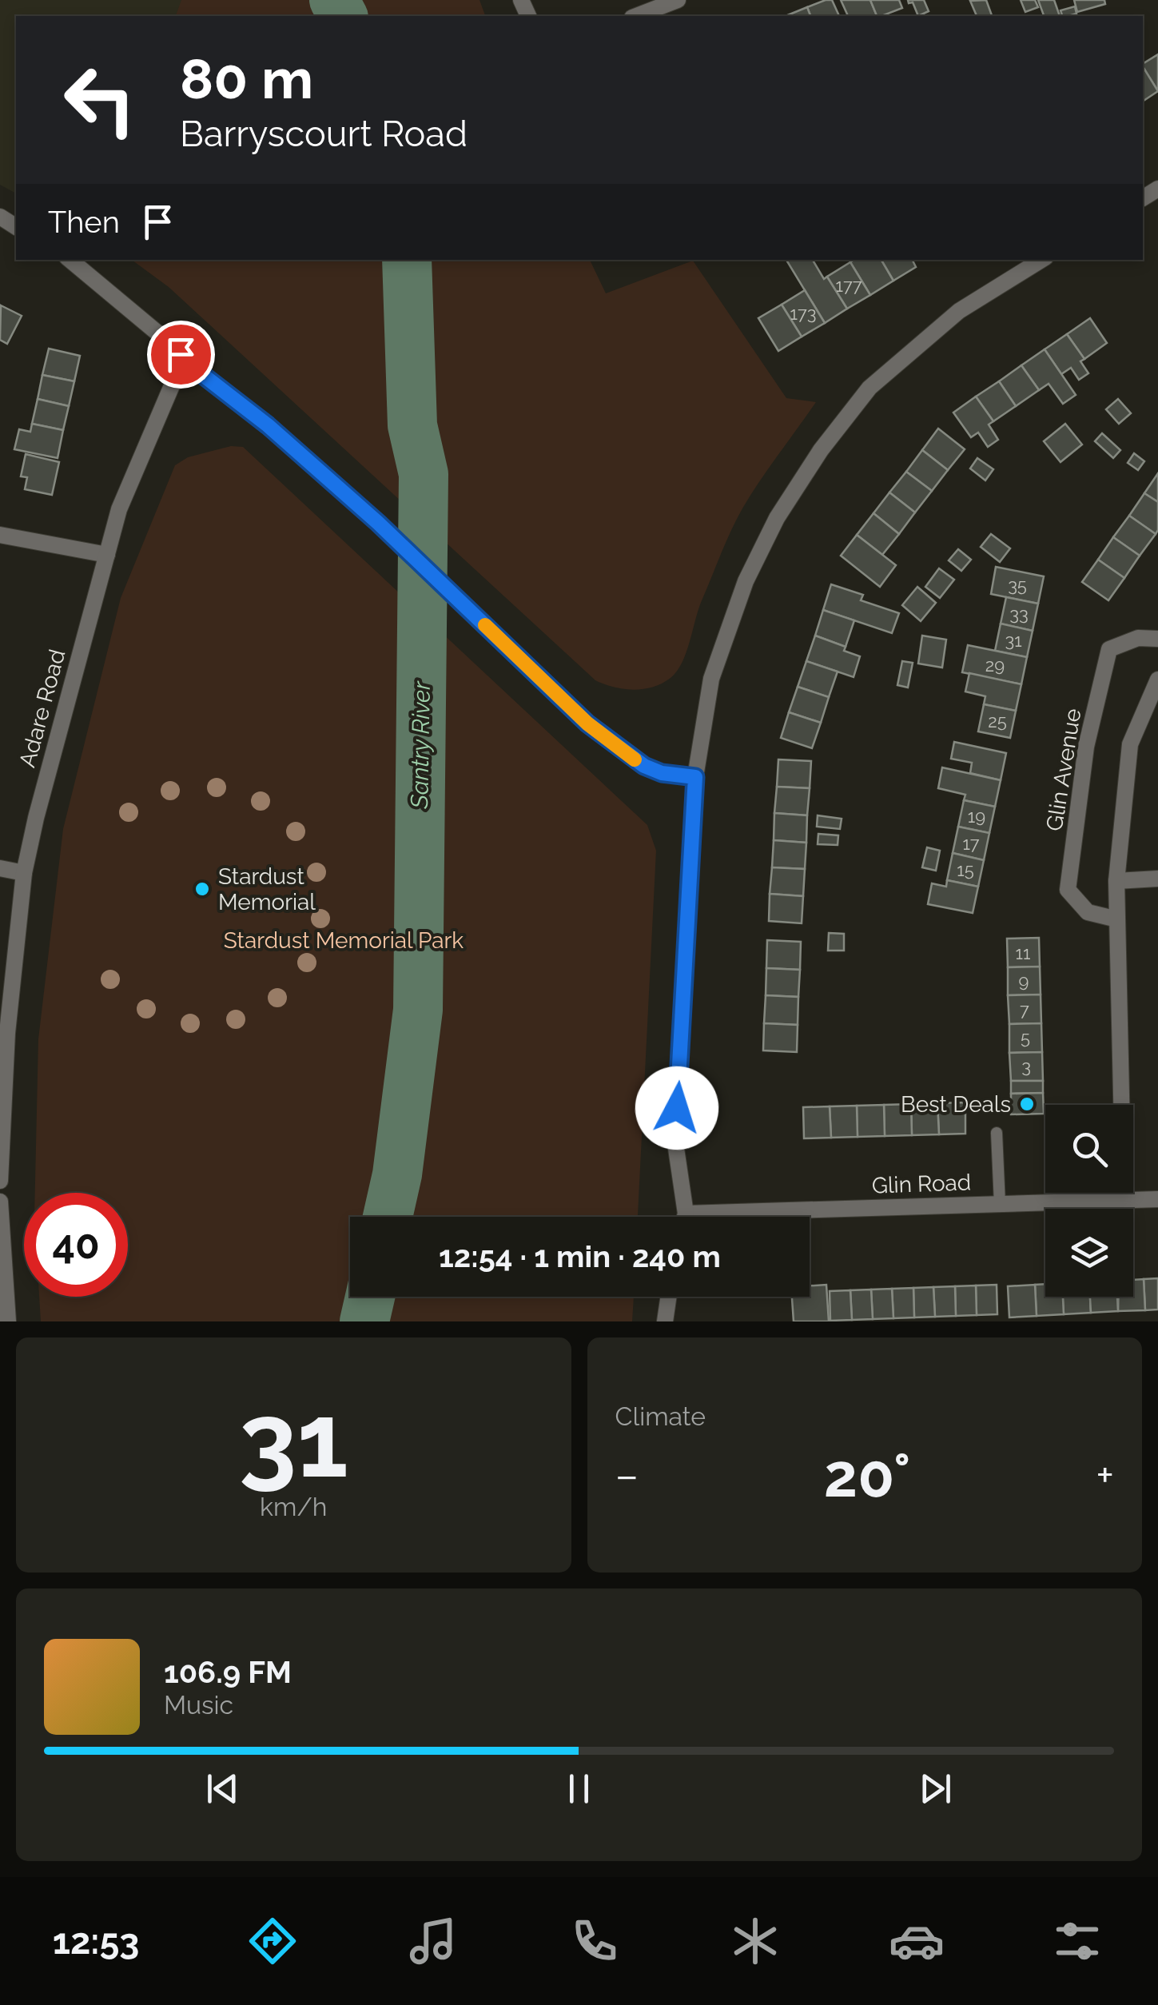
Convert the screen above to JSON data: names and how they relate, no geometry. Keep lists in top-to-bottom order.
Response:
{
  "streets": {
    "street": ["Adare Road", "Glin Avenue", "Glin Road"]
  },
  "water": ["Santry River"],
  "parks": ["Stardust Memorial Park"],
  "places": ["Stardust Memorial", "Best Deals"],
  "house_numbers": [
    "177",
    "173",
    "35",
    "33",
    "31",
    "29",
    "25",
    "19",
    "17",
    "15",
    "11",
    "9",
    "7",
    "5",
    "3"
  ],
  "page": {
    "turn": ["80 m", "Barryscourt Road"],
    "then": "Then",
    "limit": "40",
    "trip": "12:54 · 1 min · 240 m",
    "tile": [
      ["31", "km/h"],
      "Climate"
    ],
    "heat": ["−", "20°", "+"],
    "song": ["106.9 FM", "Music"],
    "tabs": "12:53"
  }
}
